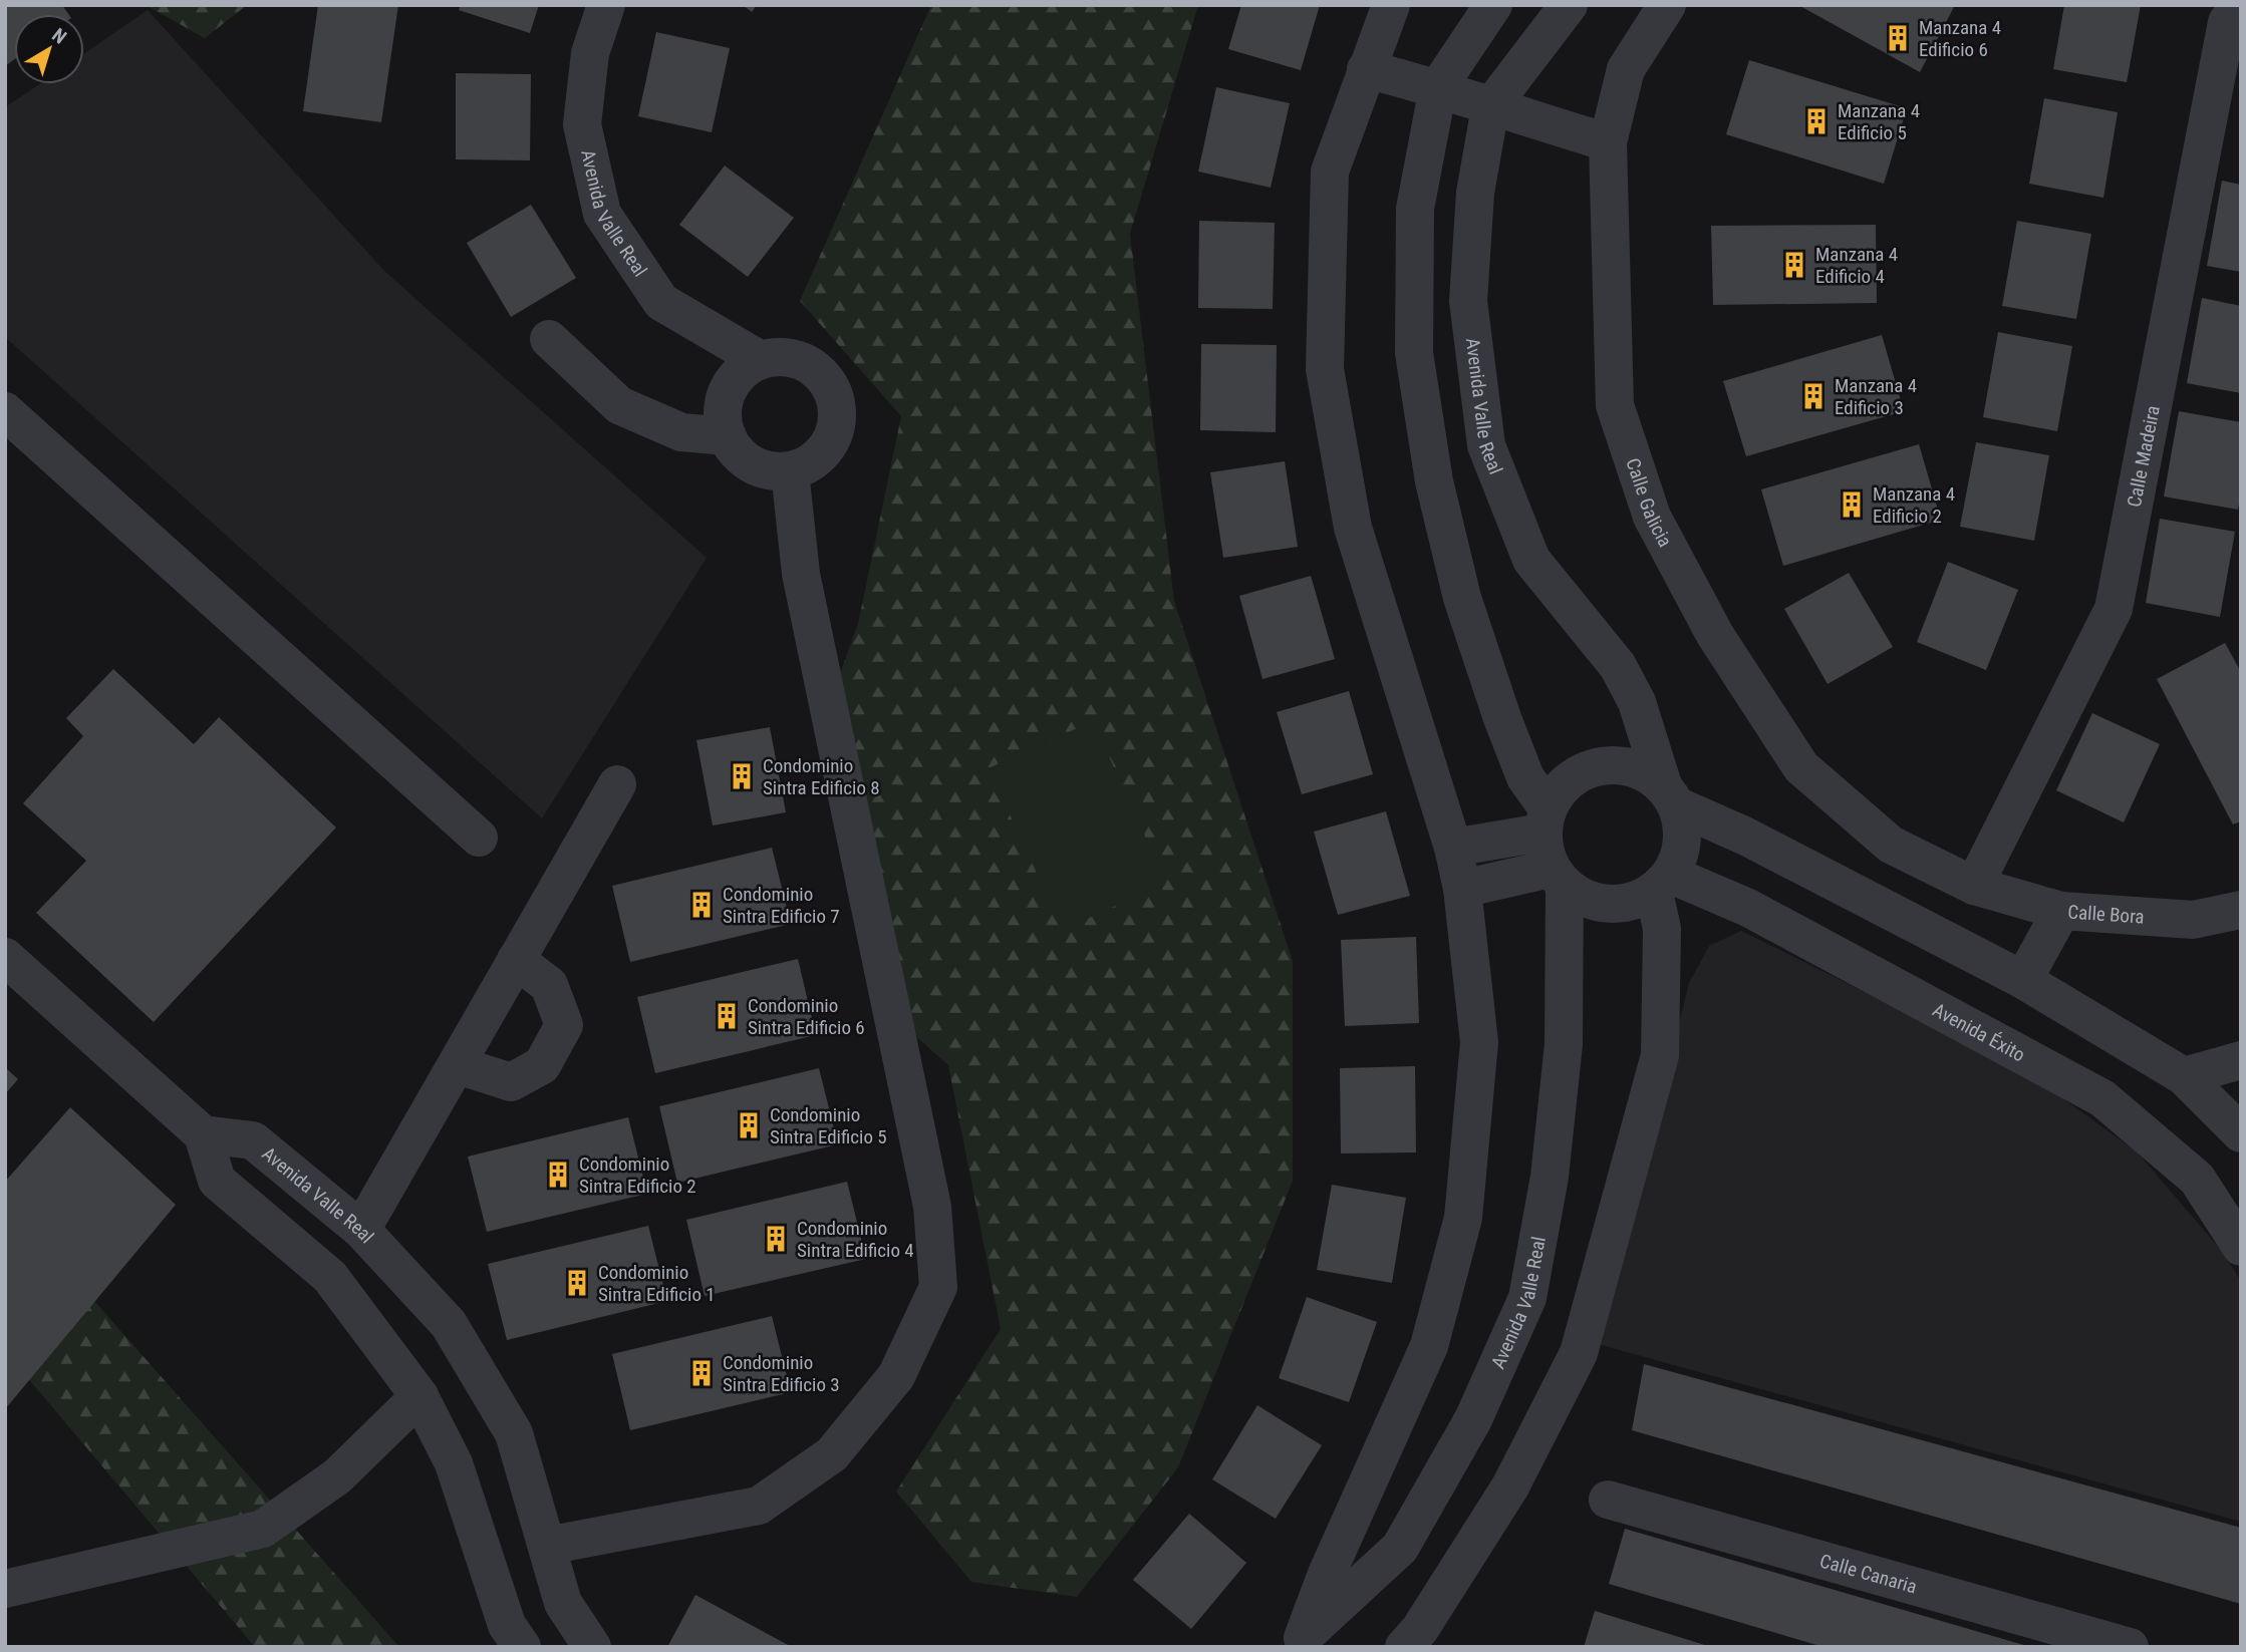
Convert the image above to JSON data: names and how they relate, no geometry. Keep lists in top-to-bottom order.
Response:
{
  "streets": {
    "street": [
      "Avenida Valle Real",
      "Calle Madeira",
      "Calle Galicia",
      "Calle Bora",
      "Avenida Éxito",
      "Calle Canaria"
    ]
  },
  "crossings": [
    ["Avenida Valle Real", "Avenida Éxito"],
    ["Calle Madeira", "Calle Galicia"],
    ["Calle Madeira", "Calle Bora"],
    ["Calle Galicia", "Calle Bora"]
  ],
  "places": {
    "building": [
      "Manzana 4 Edificio 6",
      "Manzana 4 Edificio 5",
      "Manzana 4 Edificio 4",
      "Manzana 4 Edificio 3",
      "Manzana 4 Edificio 2",
      "Condominio Sintra Edificio 8",
      "Condominio Sintra Edificio 7",
      "Condominio Sintra Edificio 6",
      "Condominio Sintra Edificio 5",
      "Condominio Sintra Edificio 2",
      "Condominio Sintra Edificio 4",
      "Condominio Sintra Edificio 1",
      "Condominio Sintra Edificio 3"
    ]
  },
  "north": "top right"
}
